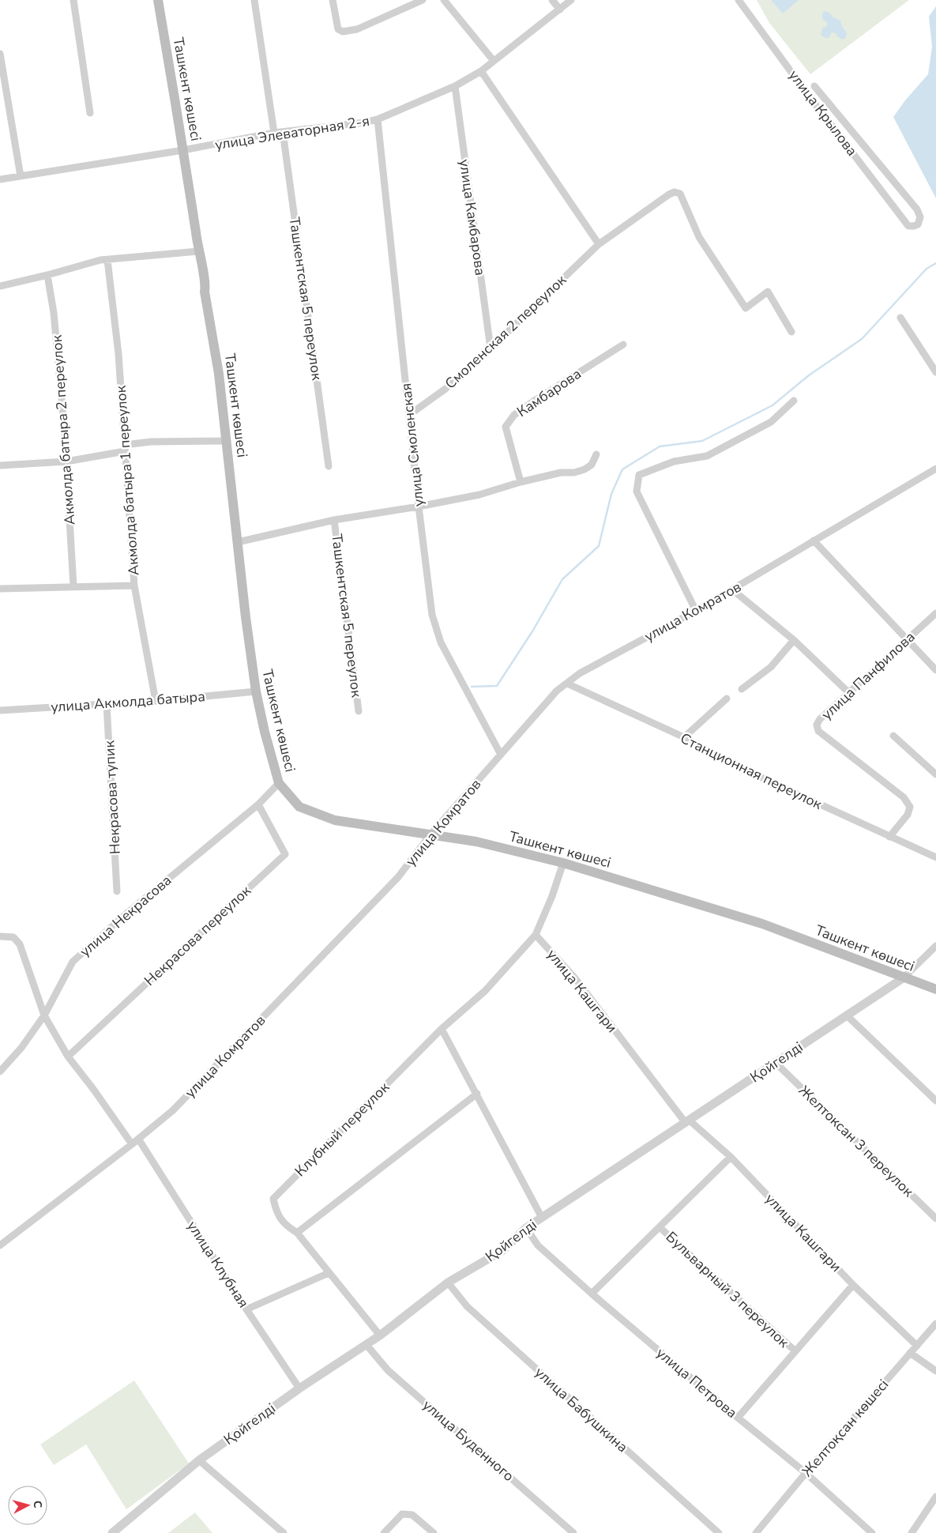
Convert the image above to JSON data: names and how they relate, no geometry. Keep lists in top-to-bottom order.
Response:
{
  "streets": {
    "main road": ["Ташкент көшесі"],
    "street": [
      "улица Крылова",
      "улица Элеваторная 2-я",
      "улица Камбарова",
      "Ташкентская 5 переулок",
      "Смоленская 2 переулок",
      "Камбарова",
      "Акмолда батыра 2 переулок",
      "улица Смоленская",
      "Акмолда батыра 1 переулок",
      "улица Комратов",
      "улица Панфилова",
      "улица Акмолда батыра",
      "Станционная переулок",
      "Некрасова тупик",
      "улица Некрасова",
      "Некрасова переулок",
      "улица Кашгари",
      "Қойгелді",
      "Клубный переулок",
      "Желтоксан 3 переулок",
      "улица Клубная",
      "Бульварный 3 переулок",
      "улица Петрова",
      "улица Бабушкина",
      "Желтоқсан көшесі",
      "улица Буденного"
    ]
  },
  "crossings": [
    ["Ташкент көшесі", "улица Элеваторная 2-я"],
    ["Ташкент көшесі", "улица Комратов"],
    ["Ташкент көшесі", "улица Акмолда батыра"],
    ["Ташкент көшесі", "улица Некрасова"],
    ["Ташкент көшесі", "Қойгелді"],
    ["Ташкент көшесі", "Клубный переулок"],
    ["улица Элеваторная 2-я", "улица Камбарова"],
    ["улица Элеваторная 2-я", "Ташкентская 5 переулок"],
    ["улица Элеваторная 2-я", "улица Смоленская"],
    ["улица Камбарова", "Смоленская 2 переулок"],
    ["Смоленская 2 переулок", "улица Смоленская"],
    ["улица Смоленская", "улица Комратов"],
    ["Акмолда батыра 1 переулок", "улица Акмолда батыра"],
    ["улица Комратов", "Станционная переулок"],
    ["улица Комратов", "улица Клубная"],
    ["улица Панфилова", "Станционная переулок"],
    ["улица Акмолда батыра", "Некрасова тупик"],
    ["улица Некрасова", "Некрасова переулок"],
    ["улица Кашгари", "Қойгелді"],
    ["улица Кашгари", "Клубный переулок"],
    ["улица Кашгари", "Желтоқсан көшесі"],
    ["Қойгелді", "Клубный переулок"],
    ["Қойгелді", "Желтоксан 3 переулок"],
    ["Қойгелді", "улица Клубная"],
    ["Қойгелді", "улица Петрова"],
    ["Қойгелді", "улица Бабушкина"],
    ["Қойгелді", "улица Буденного"],
    ["улица Петрова", "Желтоқсан көшесі"]
  ],
  "north": "right"
}
